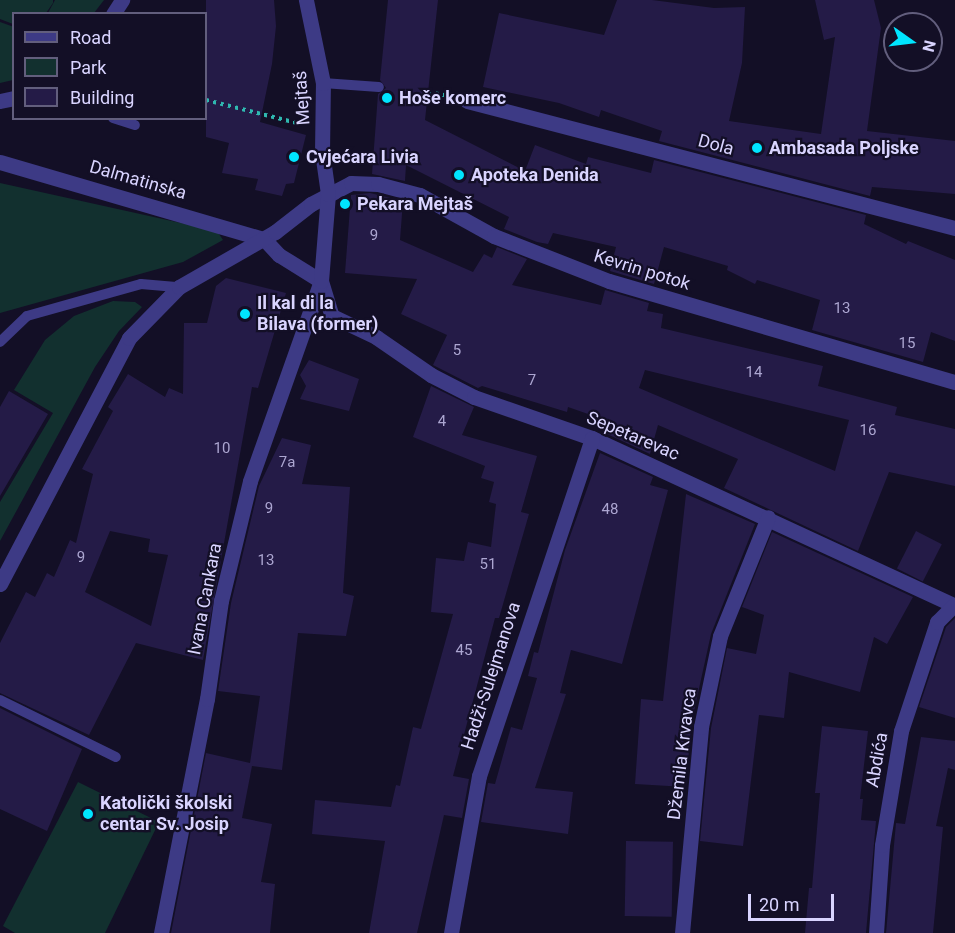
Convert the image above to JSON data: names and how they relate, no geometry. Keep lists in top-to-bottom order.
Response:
{
  "streets": {
    "street": [
      "Mejtaš",
      "Dola",
      "Dalmatinska",
      "Kevrin potok",
      "Sepetarevac",
      "Ivana Cankara",
      "Hadži-Sulejmanova",
      "Džemila Krvavca",
      "Abdića"
    ]
  },
  "crossings": [
    ["Mejtaš", "Kevrin potok"],
    ["Mejtaš", "Sepetarevac"],
    ["Mejtaš", "Ivana Cankara"],
    ["Sepetarevac", "Ivana Cankara"],
    ["Sepetarevac", "Hadži-Sulejmanova"],
    ["Sepetarevac", "Džemila Krvavca"],
    ["Sepetarevac", "Abdića"]
  ],
  "places": [
    "Hoše komerc",
    "Ambasada Poljske",
    "Cvjećara Livia",
    "Apoteka Denida",
    "Pekara Mejtaš",
    "Il kal di la Bilava (former)",
    "Katolički školski centar Sv. Josip"
  ],
  "house_numbers": [
    "9",
    "13",
    "15",
    "5",
    "14",
    "7",
    "4",
    "16",
    "10",
    "7а",
    "9",
    "48",
    "9",
    "13",
    "51",
    "45"
  ],
  "legend": ["Road", "Park", "Building"],
  "scale_bar": "20 m",
  "north": "right"
}
